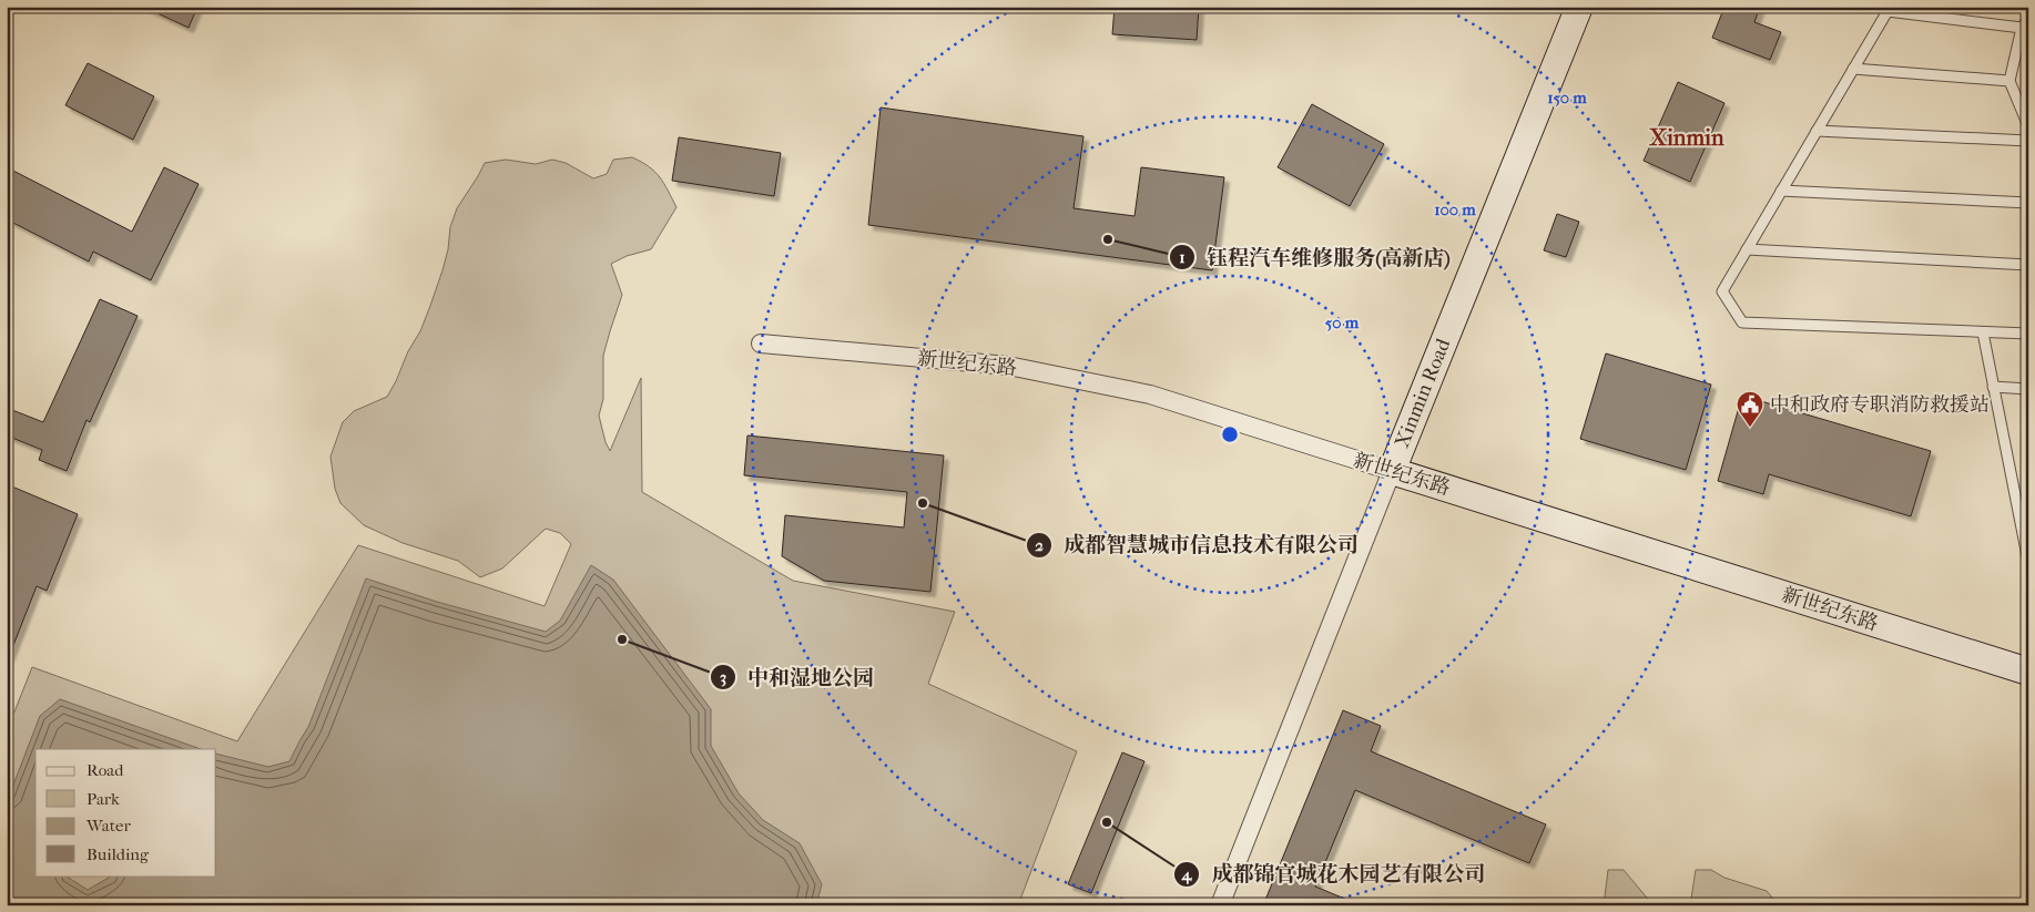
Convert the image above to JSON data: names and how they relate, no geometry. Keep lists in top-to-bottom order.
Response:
{
  "streets": {
    "main road": ["新世纪东路", "Xinmin Road"]
  },
  "crossings": [
    ["新世纪东路", "Xinmin Road"]
  ],
  "districts": ["Xinmin"],
  "places": {
    "other": [
      "钰程汽车维修服务(高新店)",
      "成都智慧城市信息技术有限公司",
      "中和湿地公园",
      "成都锦官城花木园艺有限公司"
    ],
    "public building": ["中和政府专职消防救援站"]
  },
  "legend": [
    "Road",
    "Park",
    "Water",
    "Building"
  ],
  "rings": ["150 m", "100 m", "50 m"]
}
